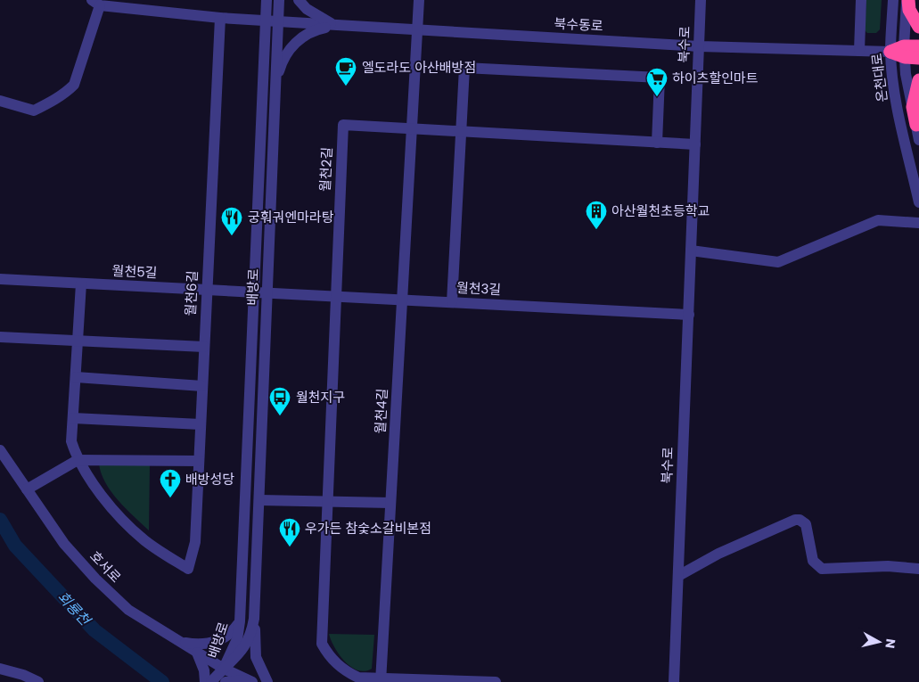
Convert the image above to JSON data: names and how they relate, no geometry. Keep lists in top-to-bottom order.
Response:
{
  "streets": {
    "street": [
      "북수동로",
      "북수로",
      "온천대로",
      "월천2길",
      "월천5길",
      "배방로",
      "월천3길",
      "월천6길",
      "월천4길",
      "호서로"
    ]
  },
  "crossings": [
    ["북수동로", "북수로"],
    ["북수동로", "온천대로"],
    ["북수동로", "배방로"],
    ["북수동로", "월천6길"],
    ["북수동로", "월천4길"],
    ["북수로", "월천2길"],
    ["북수로", "월천3길"],
    ["월천2길", "월천3길"],
    ["월천2길", "월천4길"],
    ["월천5길", "배방로"],
    ["월천5길", "월천3길"],
    ["월천5길", "월천6길"],
    ["배방로", "월천3길"],
    ["배방로", "호서로"],
    ["월천3길", "월천4길"]
  ],
  "water": ["회룡천"],
  "places": {
    "cafe": ["엘도라도 아산배방점"],
    "supermarket": ["하이츠할인마트"],
    "building": ["아산월천초등학교"],
    "restaurant": ["궁훠궈엔마라탕", "우가든 참숯소갈비본점"],
    "bus stop": ["월천지구"],
    "church": ["배방성당"]
  },
  "north": "right"
}
